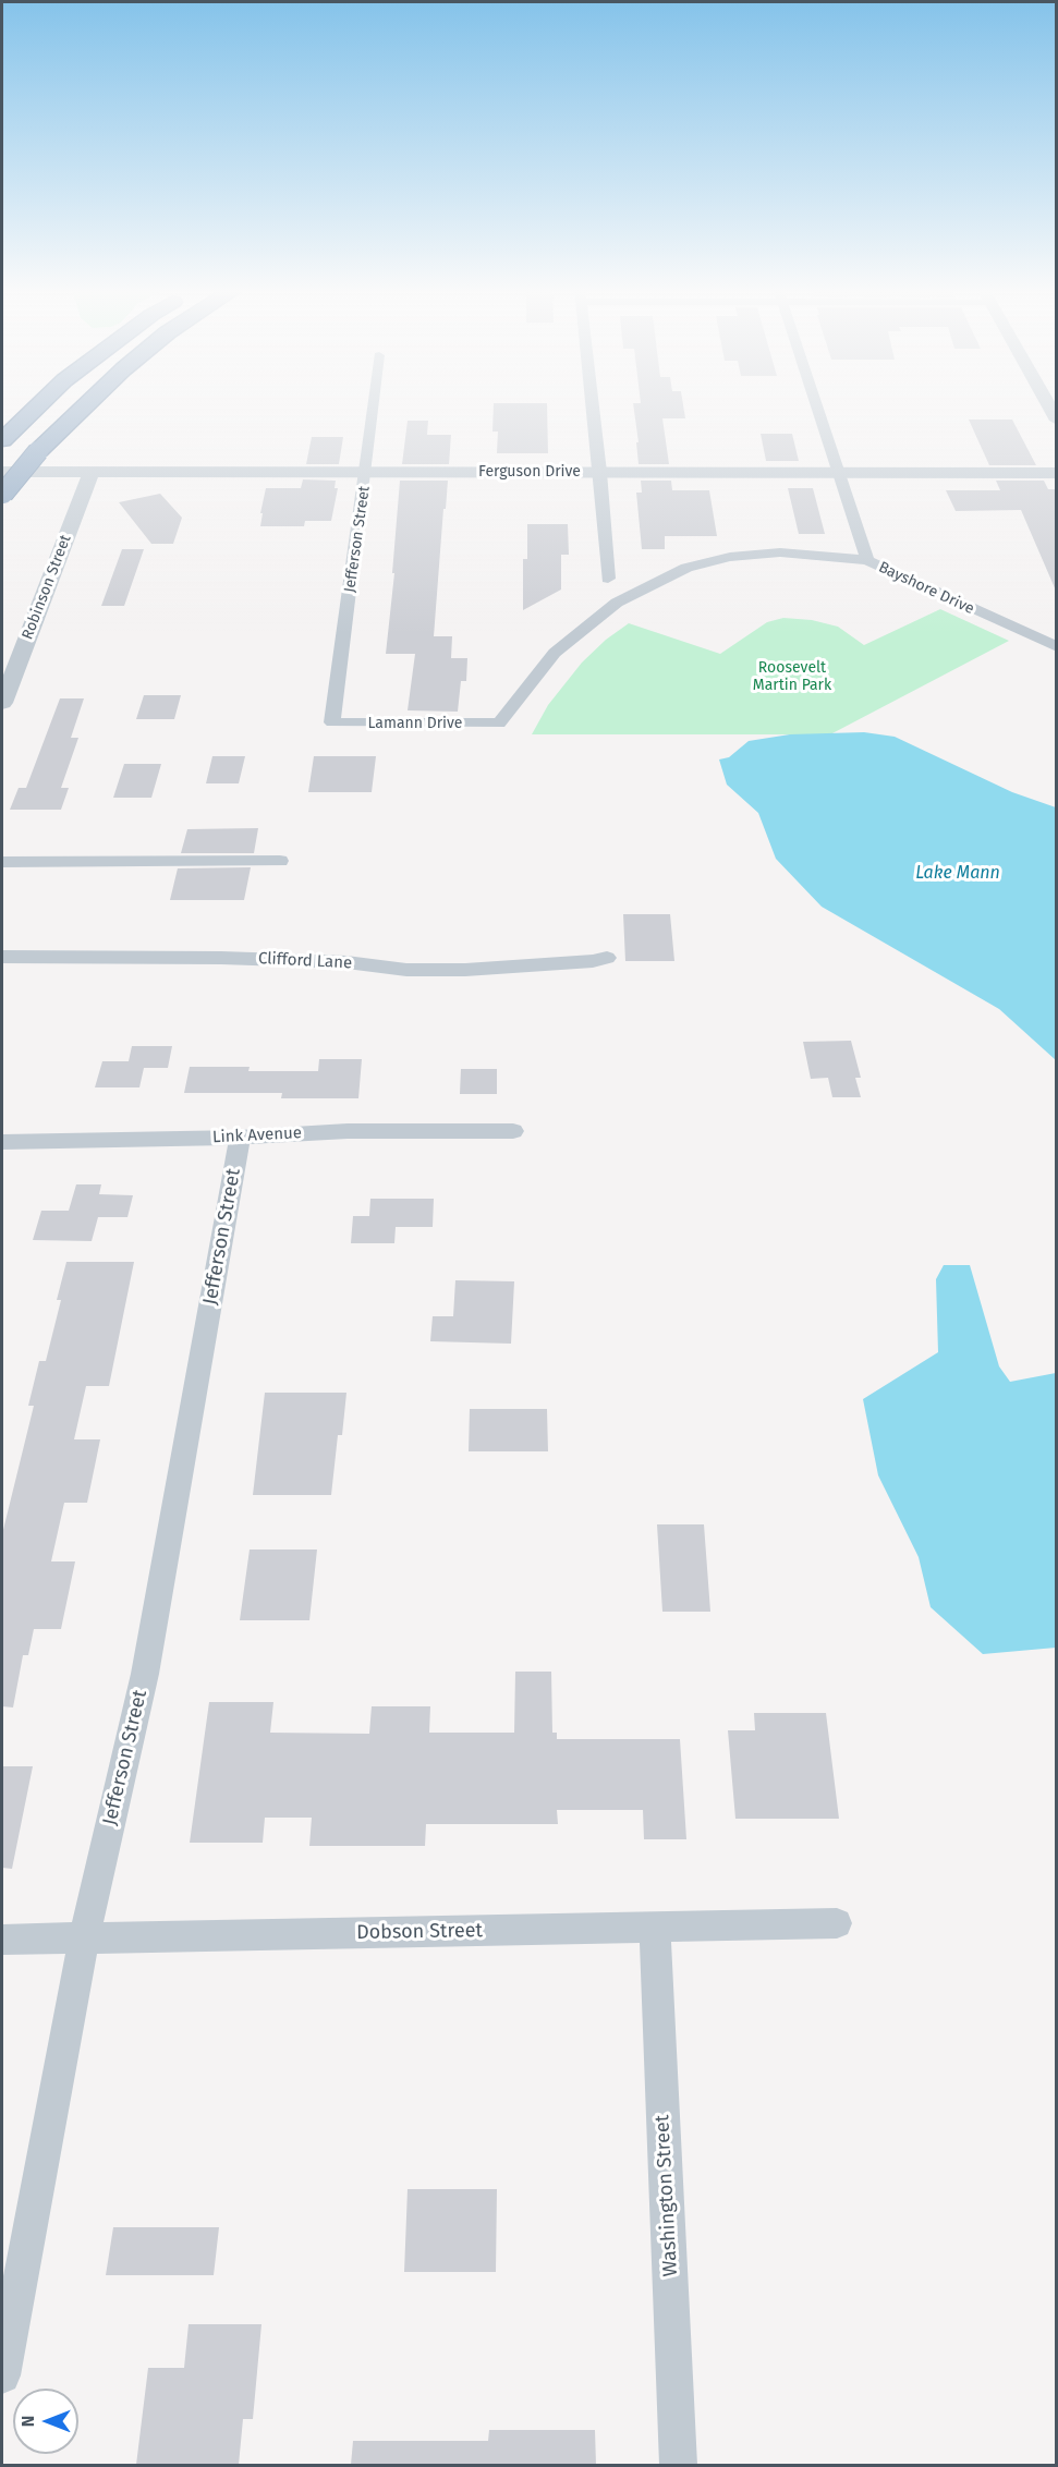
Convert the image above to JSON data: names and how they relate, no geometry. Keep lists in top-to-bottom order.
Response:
{
  "streets": {
    "street": [
      "Ferguson Drive",
      "Jefferson Street",
      "Robinson Street",
      "Bayshore Drive",
      "Lamann Drive",
      "Clifford Lane",
      "Link Avenue",
      "Dobson Street",
      "Washington Street"
    ]
  },
  "crossings": [
    ["Ferguson Drive", "Jefferson Street"],
    ["Ferguson Drive", "Robinson Street"],
    ["Jefferson Street", "Lamann Drive"],
    ["Jefferson Street", "Link Avenue"],
    ["Jefferson Street", "Dobson Street"],
    ["Bayshore Drive", "Lamann Drive"],
    ["Dobson Street", "Washington Street"]
  ],
  "water": ["Lake Mann"],
  "parks": ["Roosevelt Martin Park"],
  "north": "left"
}
